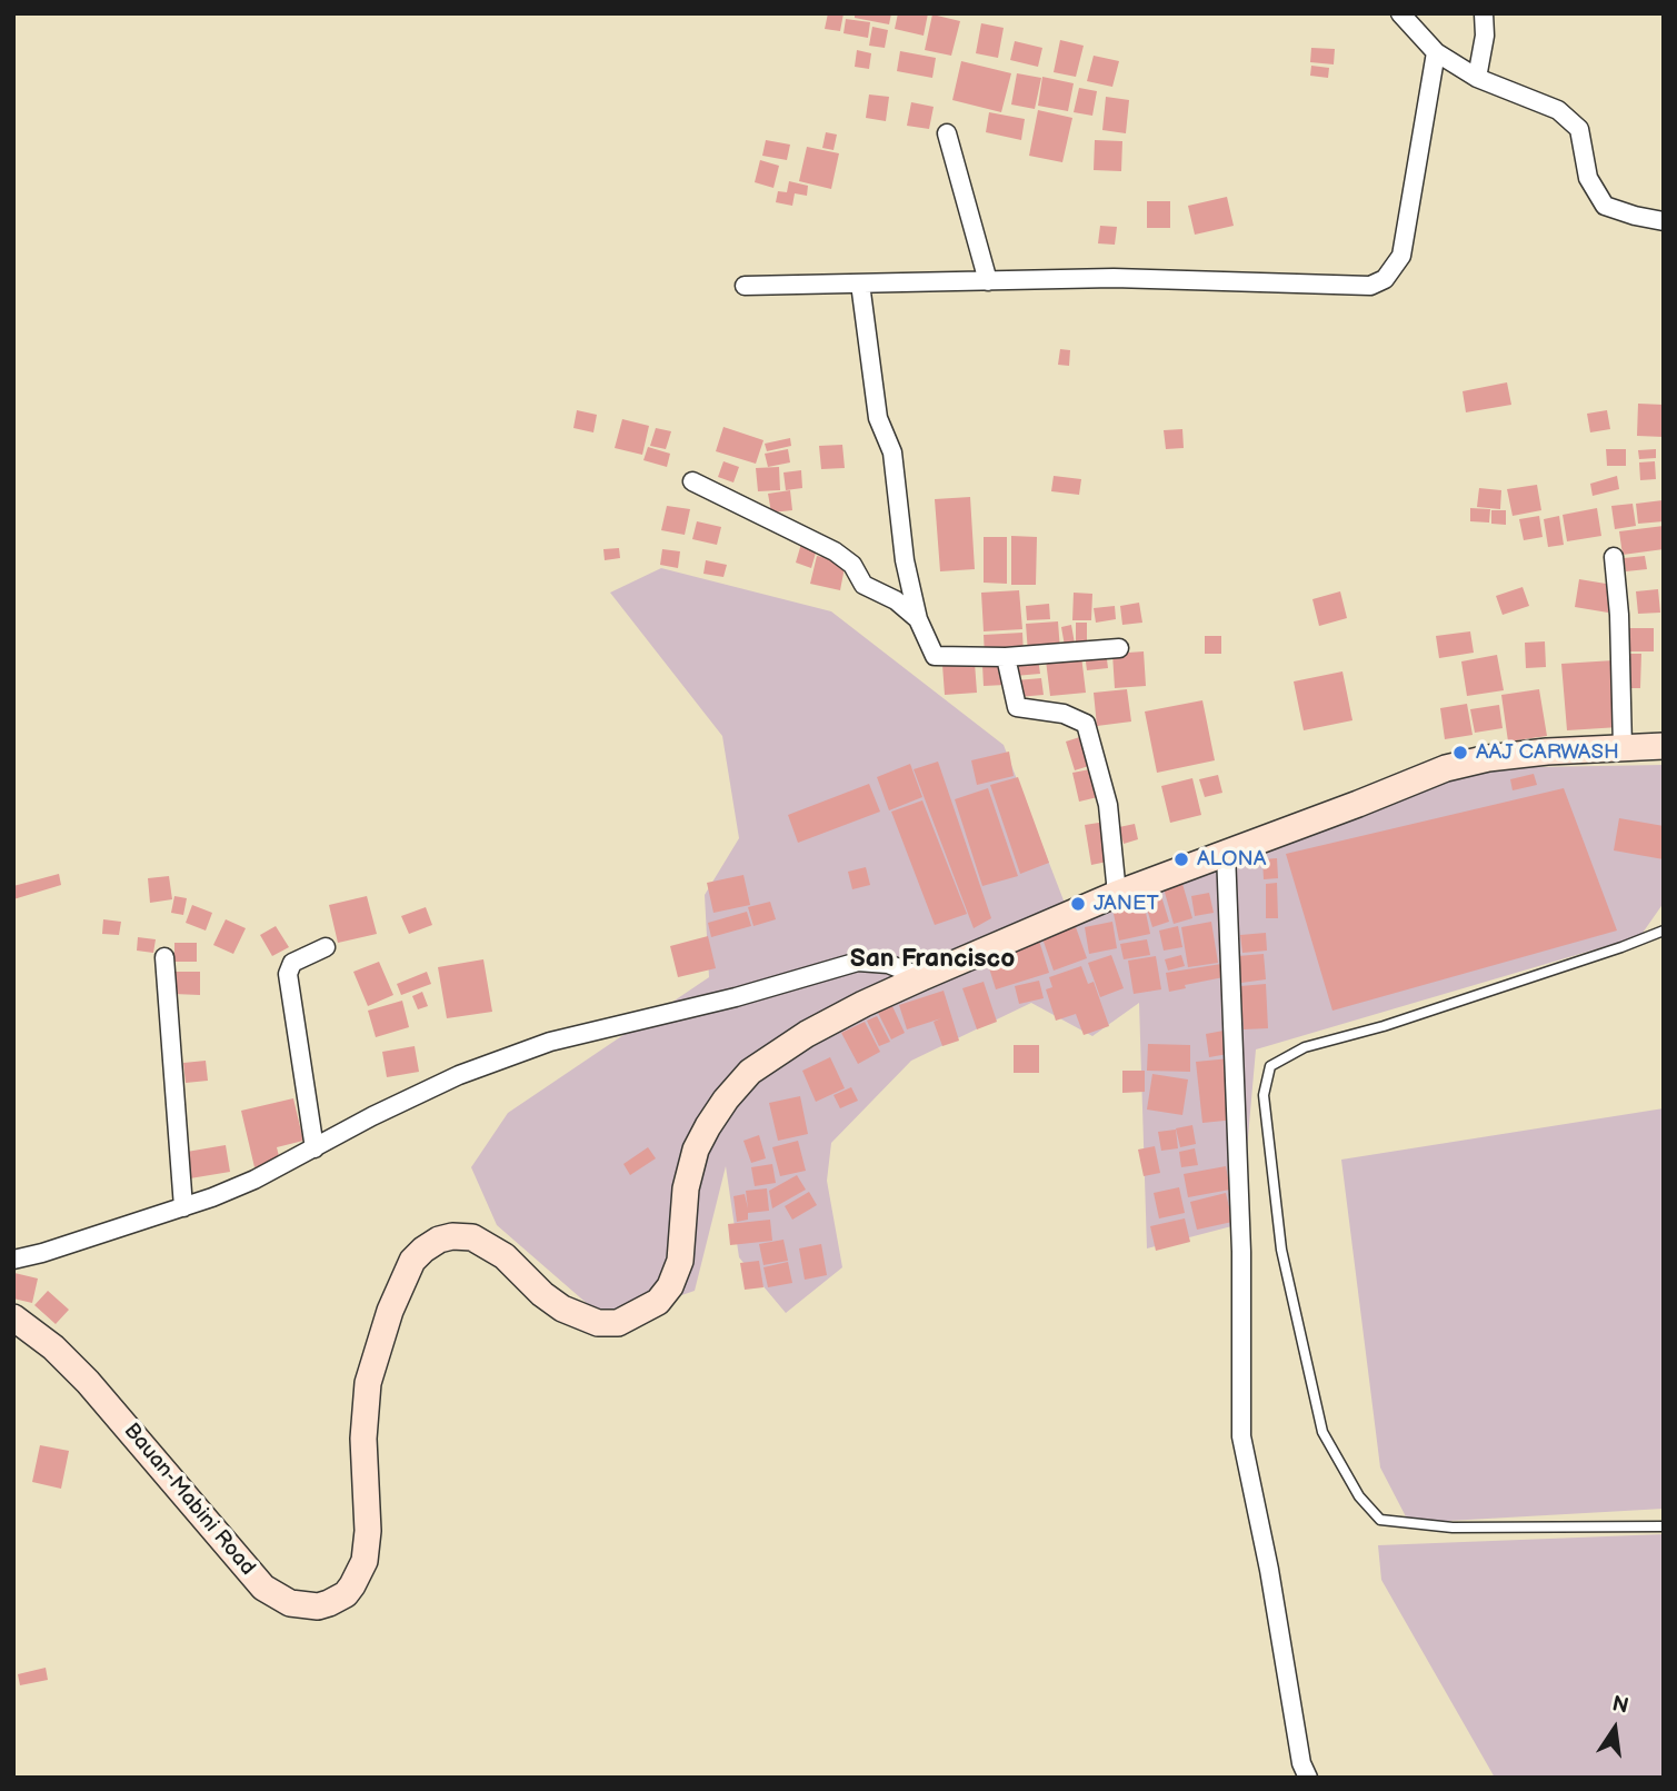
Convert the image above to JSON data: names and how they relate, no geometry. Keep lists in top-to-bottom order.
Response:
{
  "streets": {
    "main road": ["Bauan-Mabini Road"]
  },
  "districts": ["San Francisco"],
  "places": ["AAJ CARWASH", "ALONA", "JANET"],
  "north": "top"
}
